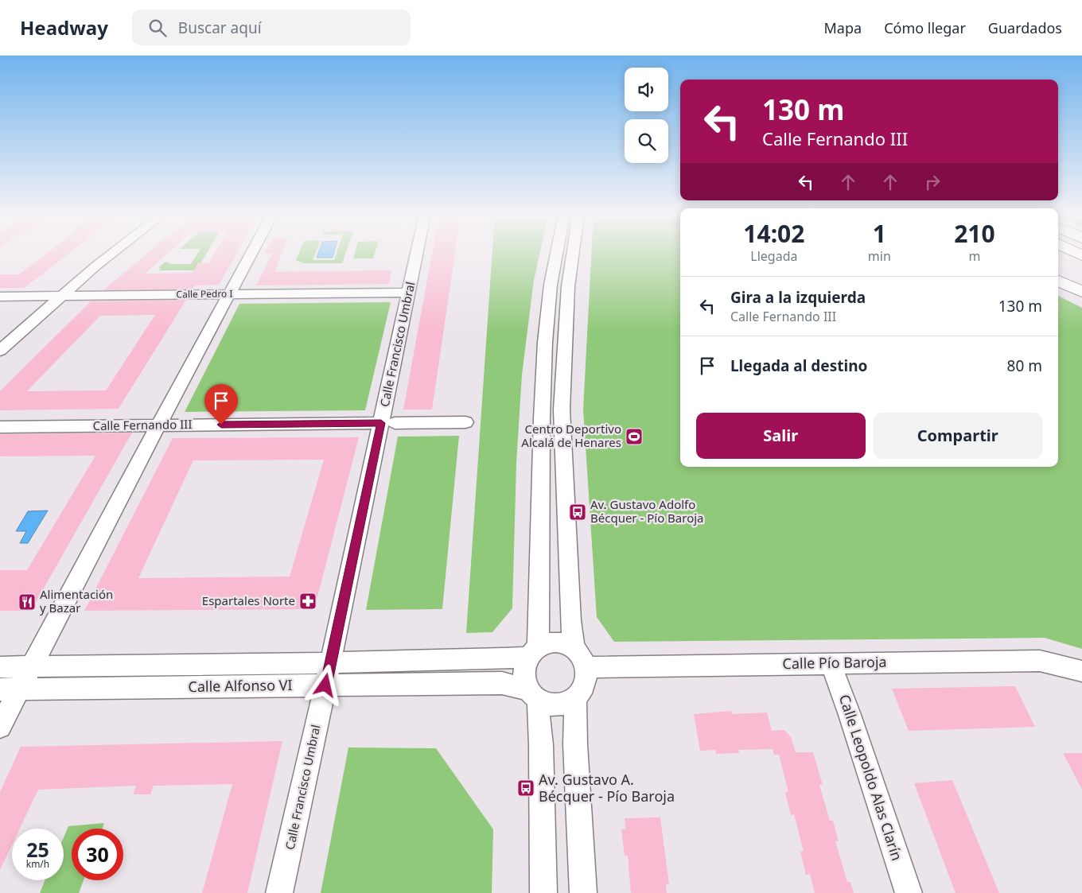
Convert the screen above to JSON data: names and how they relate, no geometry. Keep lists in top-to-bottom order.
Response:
{
  "streets": {
    "street": [
      "Calle Pedro I",
      "Calle Francisco Umbral",
      "Calle Fernando III",
      "Calle Pío Baroja",
      "Calle Alfonso VI",
      "Calle Leopoldo Alas Clarín"
    ]
  },
  "crossings": [
    ["Calle Pedro I", "Calle Francisco Umbral"],
    ["Calle Francisco Umbral", "Calle Fernando III"],
    ["Calle Francisco Umbral", "Calle Alfonso VI"],
    ["Calle Pío Baroja", "Calle Alfonso VI"],
    ["Calle Pío Baroja", "Calle Leopoldo Alas Clarín"]
  ],
  "places": {
    "sports": ["Centro Deportivo Alcalá de Henares"],
    "bus stop": ["Av. Gustavo Adolfo Bécquer - Pío Baroja", "Av. Gustavo A. Bécquer - Pío Baroja"],
    "pharmacy": ["Espartales Norte"],
    "restaurant": ["Alimentación y Bazar"]
  },
  "page": {
    "header": "Headway",
    "search": "Buscar aquí",
    "nav": ["Mapa", "Cómo llegar", "Guardados"],
    "turn": ["130 m", "Calle Fernando III"],
    "eta": [
      "14:02",
      "Llegada",
      "1",
      "min",
      "210",
      "m"
    ],
    "list": [
      {
        "name": "Gira a la izquierda",
        "note": "Calle Fernando III",
        "value": "130 m"
      },
      {
        "name": "Llegada al destino",
        "value": "80 m"
      }
    ],
    "buttons": ["Salir", "Compartir"],
    "speed": "25 km/h",
    "limit": "30"
  }
}
